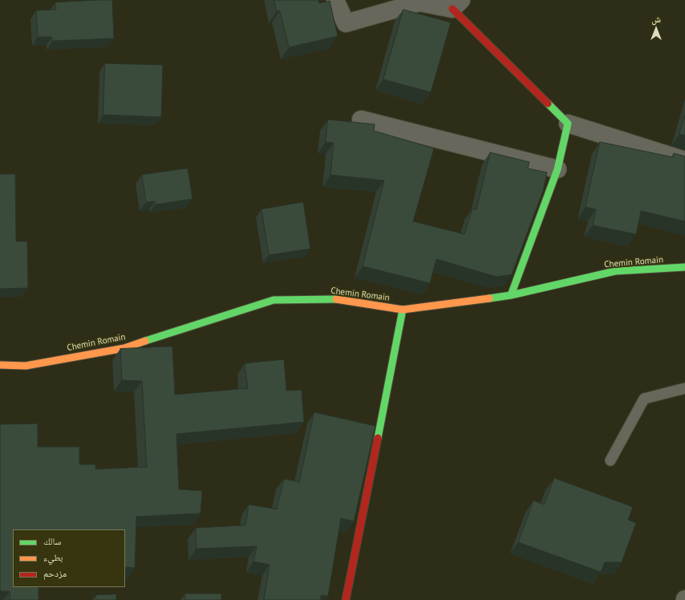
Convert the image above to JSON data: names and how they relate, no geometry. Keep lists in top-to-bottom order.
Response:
{
  "streets": {
    "street": ["Chemin Romain"]
  },
  "legend": ["سالك", "بطيء", "مزدحم"],
  "north": "top"
}
